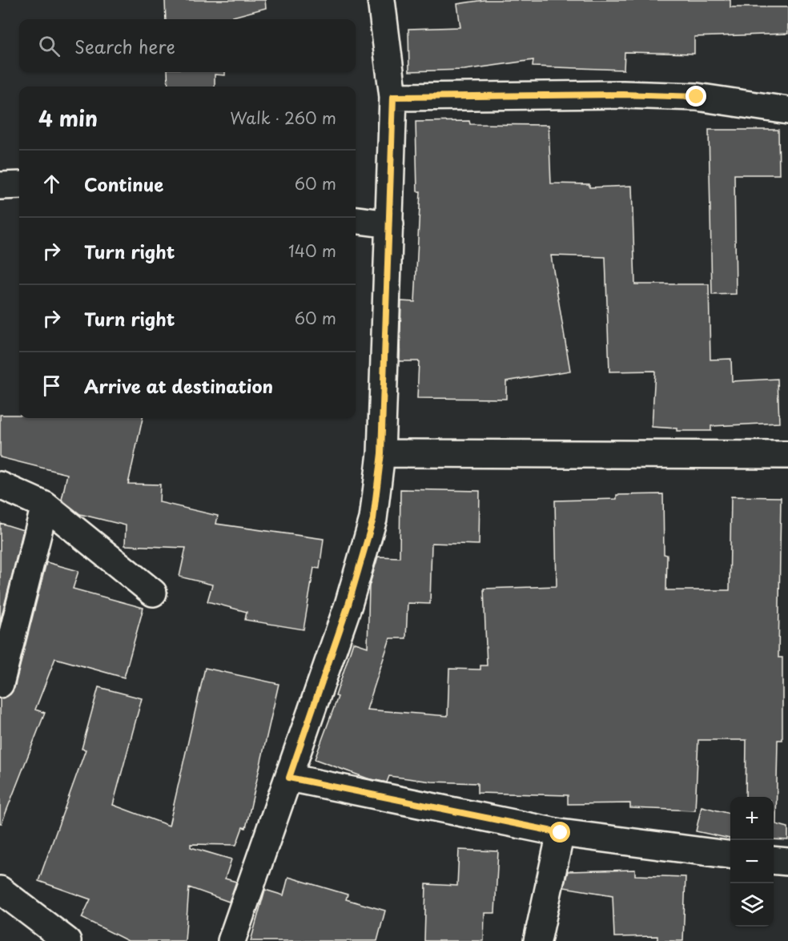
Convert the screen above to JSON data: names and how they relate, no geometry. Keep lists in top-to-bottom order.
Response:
{
  "page": {
    "search": "Search here",
    "heading": ["4 min", "Walk · 260 m"],
    "list": [
      ["Continue", "60 m"],
      ["Turn right", "140 m"],
      ["Turn right", "60 m"],
      "Arrive at destination"
    ],
    "map_buttons": ["+", "−"]
  }
}
